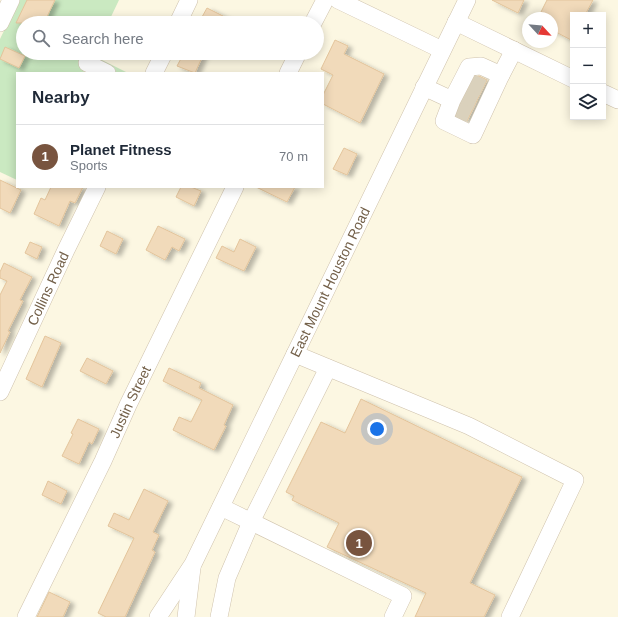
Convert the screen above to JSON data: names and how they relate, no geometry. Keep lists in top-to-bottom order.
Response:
{
  "streets": {
    "street": ["East Mount Houston Road", "Collins Road", "Justin Street"]
  },
  "north": "bottom right",
  "page": {
    "map_buttons": ["+", "−"],
    "search": "Search here",
    "heading": "Nearby",
    "list": [
      {
        "mark": "1",
        "name": "Planet Fitness",
        "note": "Sports",
        "value": "70 m"
      }
    ],
    "pins": "1"
  }
}
